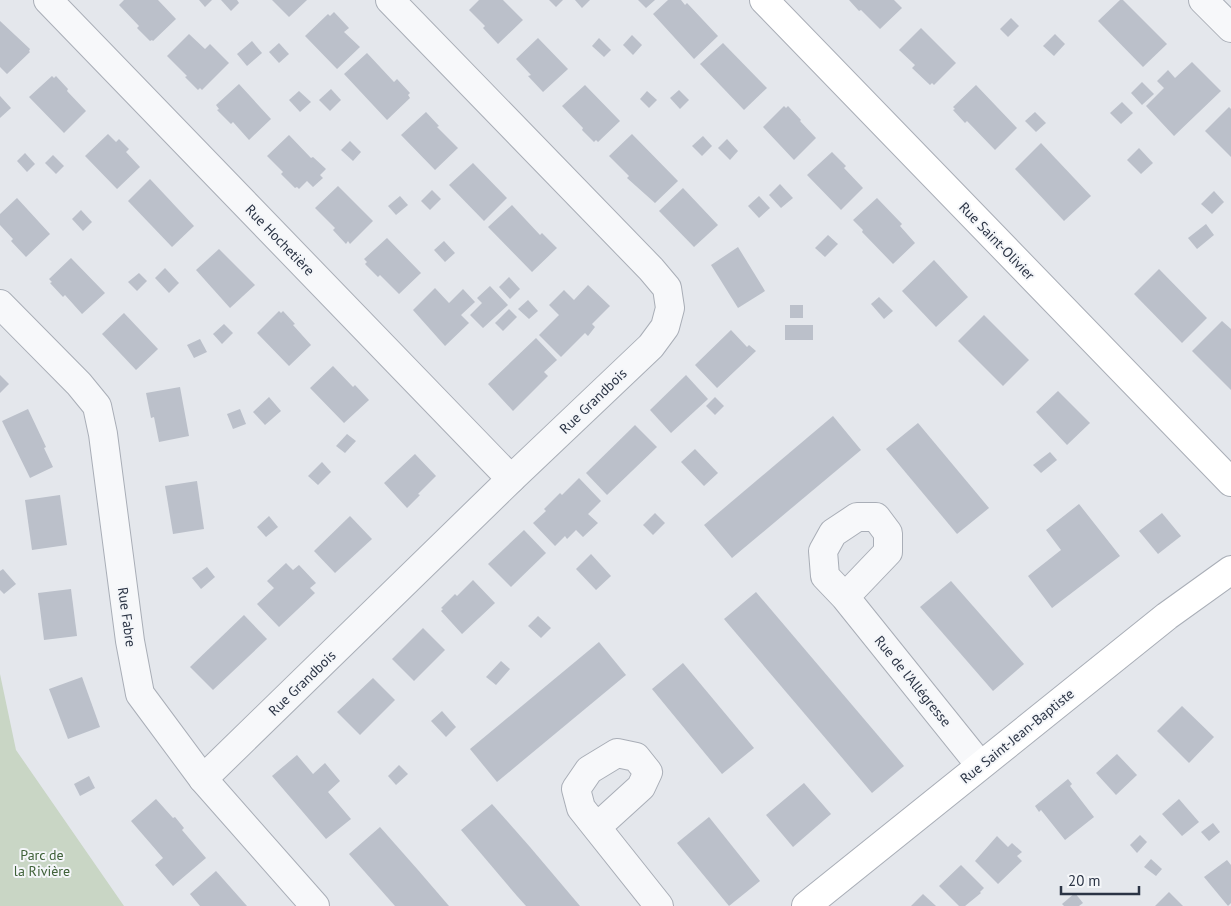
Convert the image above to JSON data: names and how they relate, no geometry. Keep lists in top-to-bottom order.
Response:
{
  "streets": {
    "street": [
      "Rue Hochetière",
      "Rue Saint-Olivier",
      "Rue Grandbois",
      "Rue Fabre",
      "Rue de l'Allégresse",
      "Rue Saint-Jean-Baptiste"
    ]
  },
  "crossings": [
    ["Rue Hochetière", "Rue Grandbois"],
    ["Rue Grandbois", "Rue Fabre"],
    ["Rue de l'Allégresse", "Rue Saint-Jean-Baptiste"]
  ],
  "parks": ["Parc de la Rivière"],
  "scale_bar": "20 m"
}
